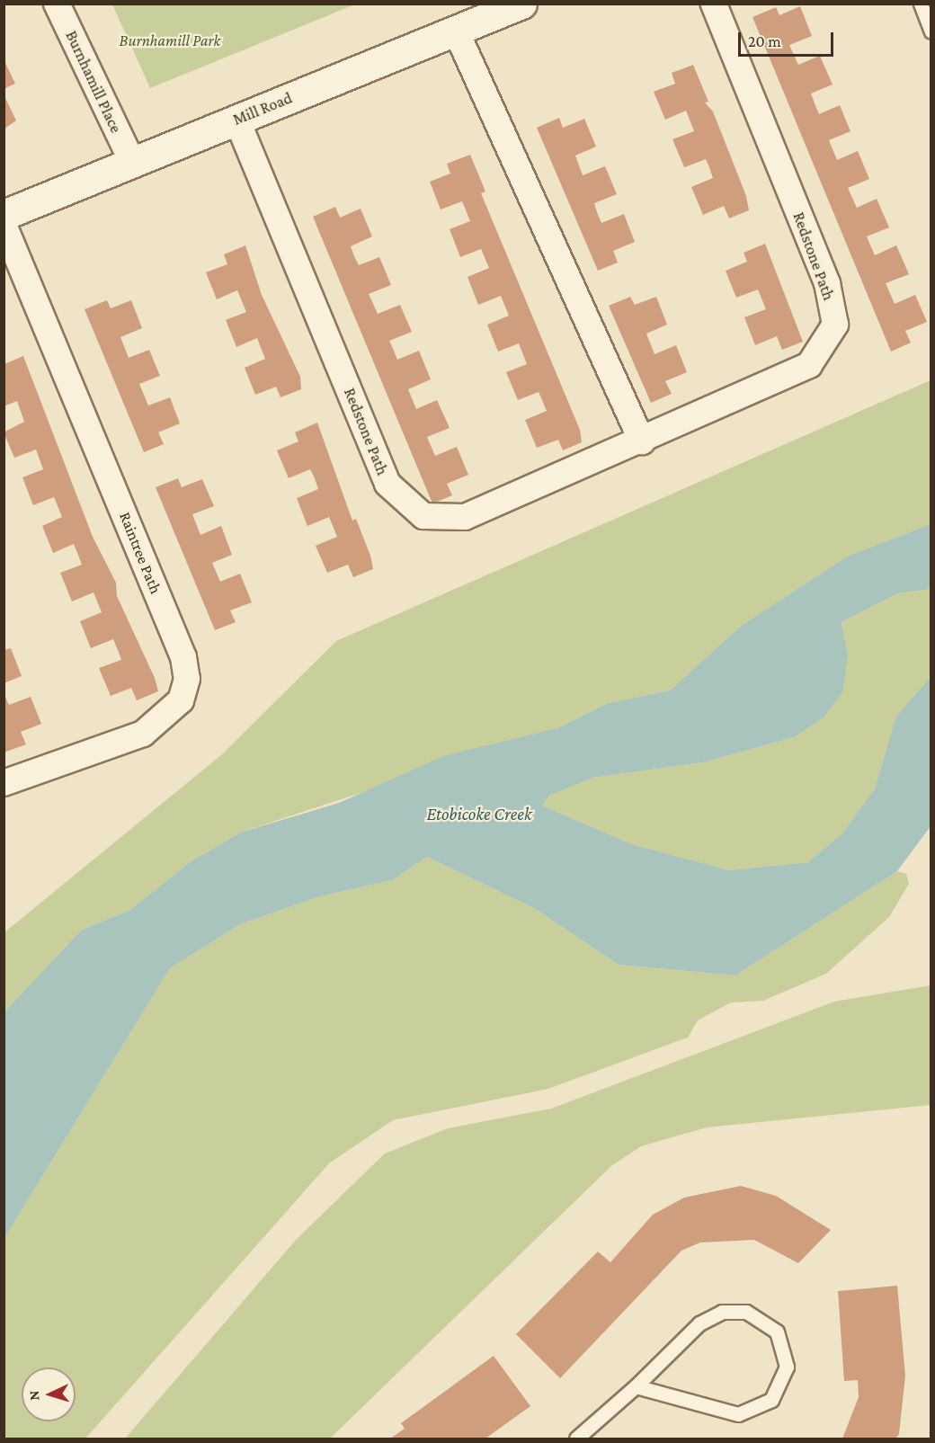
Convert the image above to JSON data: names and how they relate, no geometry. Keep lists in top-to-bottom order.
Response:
{
  "streets": {
    "street": [
      "Burnhamill Place",
      "Mill Road",
      "Redstone Path",
      "Raintree Path"
    ]
  },
  "crossings": [
    ["Burnhamill Place", "Mill Road"],
    ["Mill Road", "Redstone Path"]
  ],
  "water": ["Etobicoke Creek"],
  "parks": ["Burnhamill Park"],
  "scale_bar": "20 m",
  "north": "left"
}
